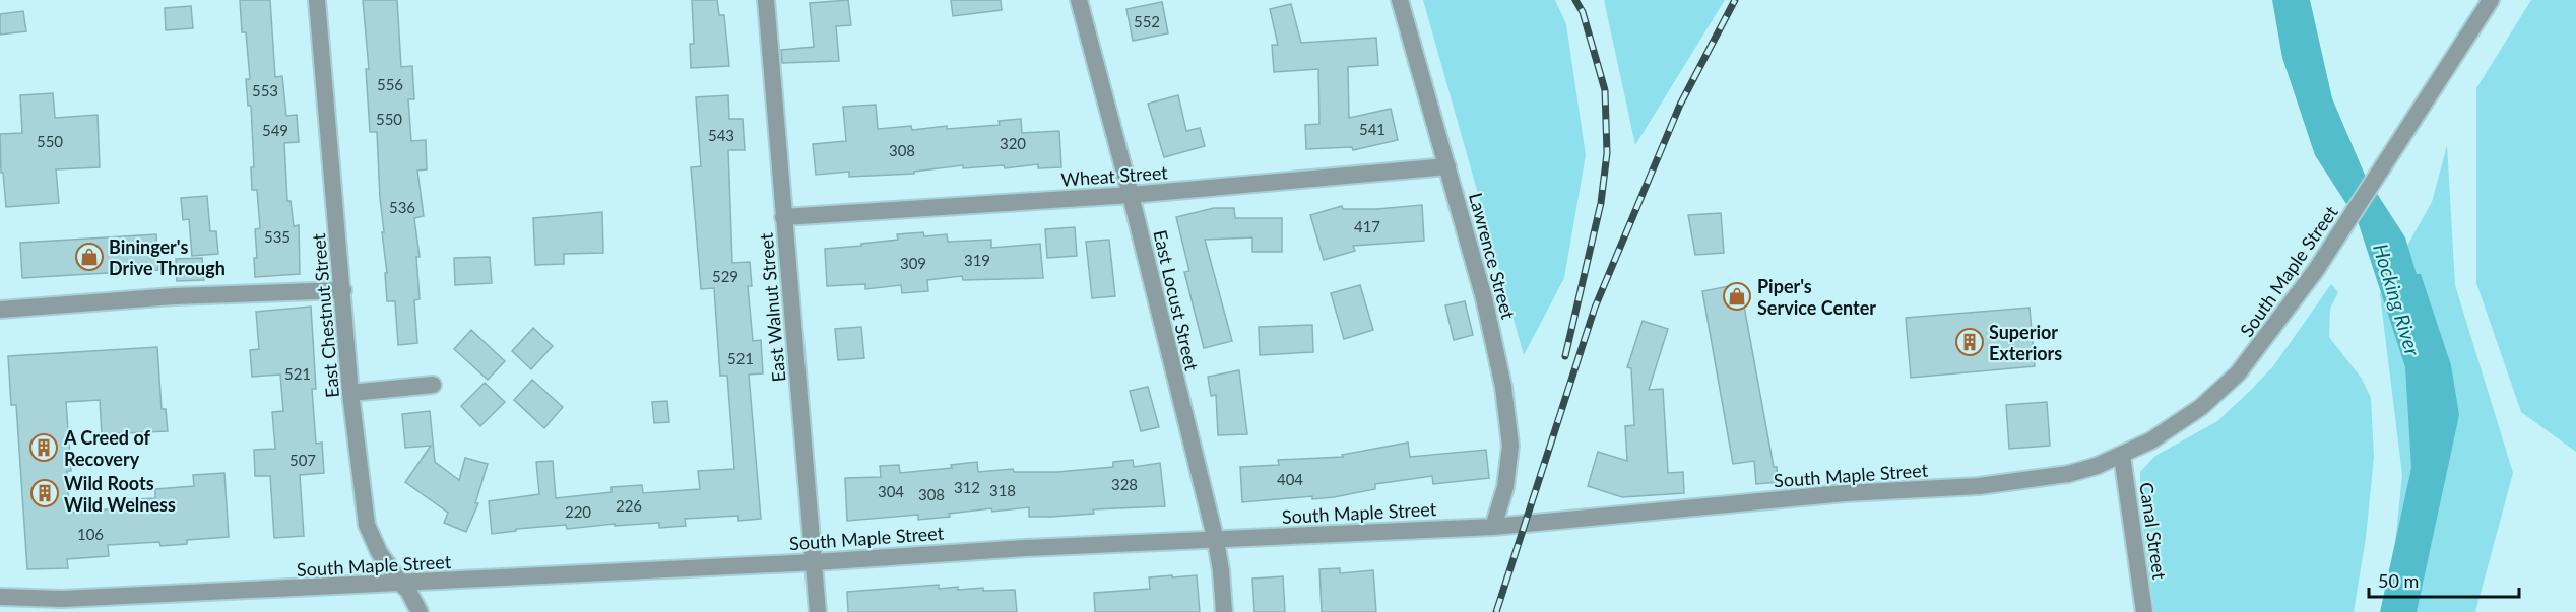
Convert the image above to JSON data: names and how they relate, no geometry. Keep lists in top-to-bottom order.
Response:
{
  "streets": {
    "street": [
      "Wheat Street",
      "Lawrence Street",
      "South Maple Street",
      "East Locust Street",
      "East Walnut Street",
      "East Chestnut Street",
      "Canal Street"
    ]
  },
  "crossings": [
    ["Wheat Street", "Lawrence Street"],
    ["Wheat Street", "East Locust Street"],
    ["Wheat Street", "East Walnut Street"],
    ["Lawrence Street", "South Maple Street"],
    ["South Maple Street", "East Locust Street"],
    ["South Maple Street", "East Walnut Street"],
    ["South Maple Street", "East Chestnut Street"],
    ["South Maple Street", "Canal Street"]
  ],
  "water": ["Hocking River"],
  "places": {
    "shop": ["Bininger's Drive Through", "Piper's Service Center"],
    "building": ["Superior Exteriors", "A Creed of Recovery", "Wild Roots Wild Welness"]
  },
  "house_numbers": [
    "552",
    "556",
    "553",
    "550",
    "541",
    "549",
    "543",
    "550",
    "320",
    "308",
    "536",
    "417",
    "535",
    "319",
    "309",
    "529",
    "521",
    "521",
    "507",
    "404",
    "328",
    "312",
    "318",
    "304",
    "308",
    "226",
    "220",
    "106"
  ],
  "scale_bar": "50 m"
}
